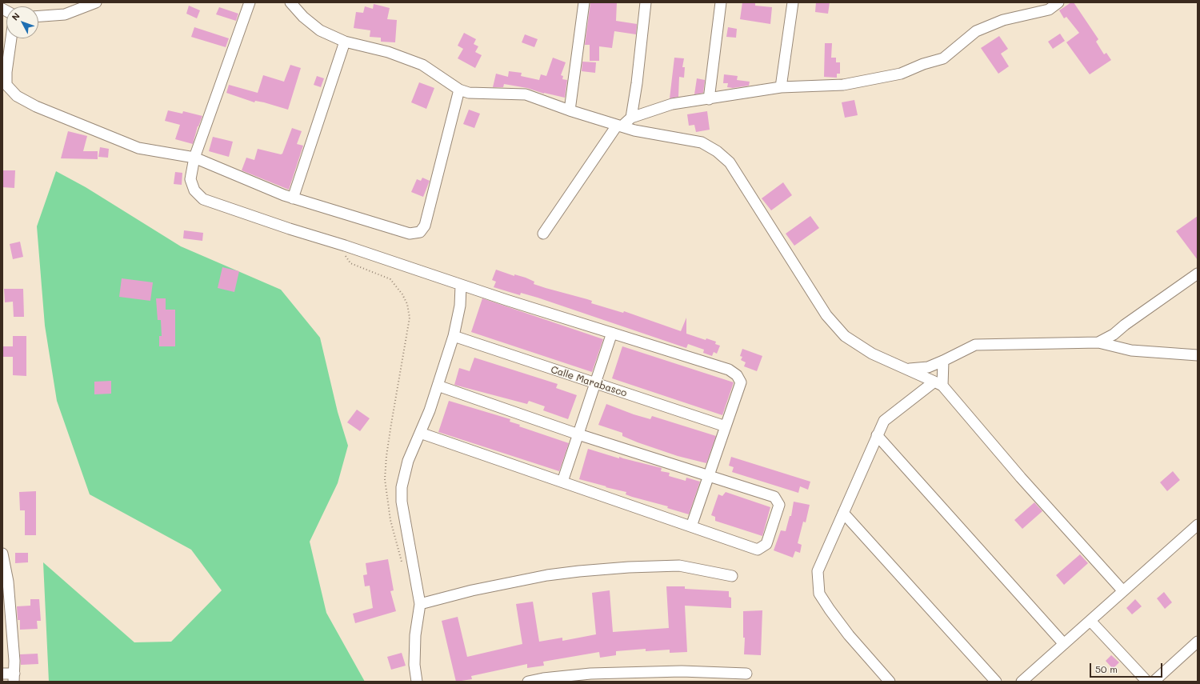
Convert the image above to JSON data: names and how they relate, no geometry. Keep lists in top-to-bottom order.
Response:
{
  "streets": {
    "street": ["Calle Marabasco"]
  },
  "scale_bar": "50 m",
  "north": "top left"
}
